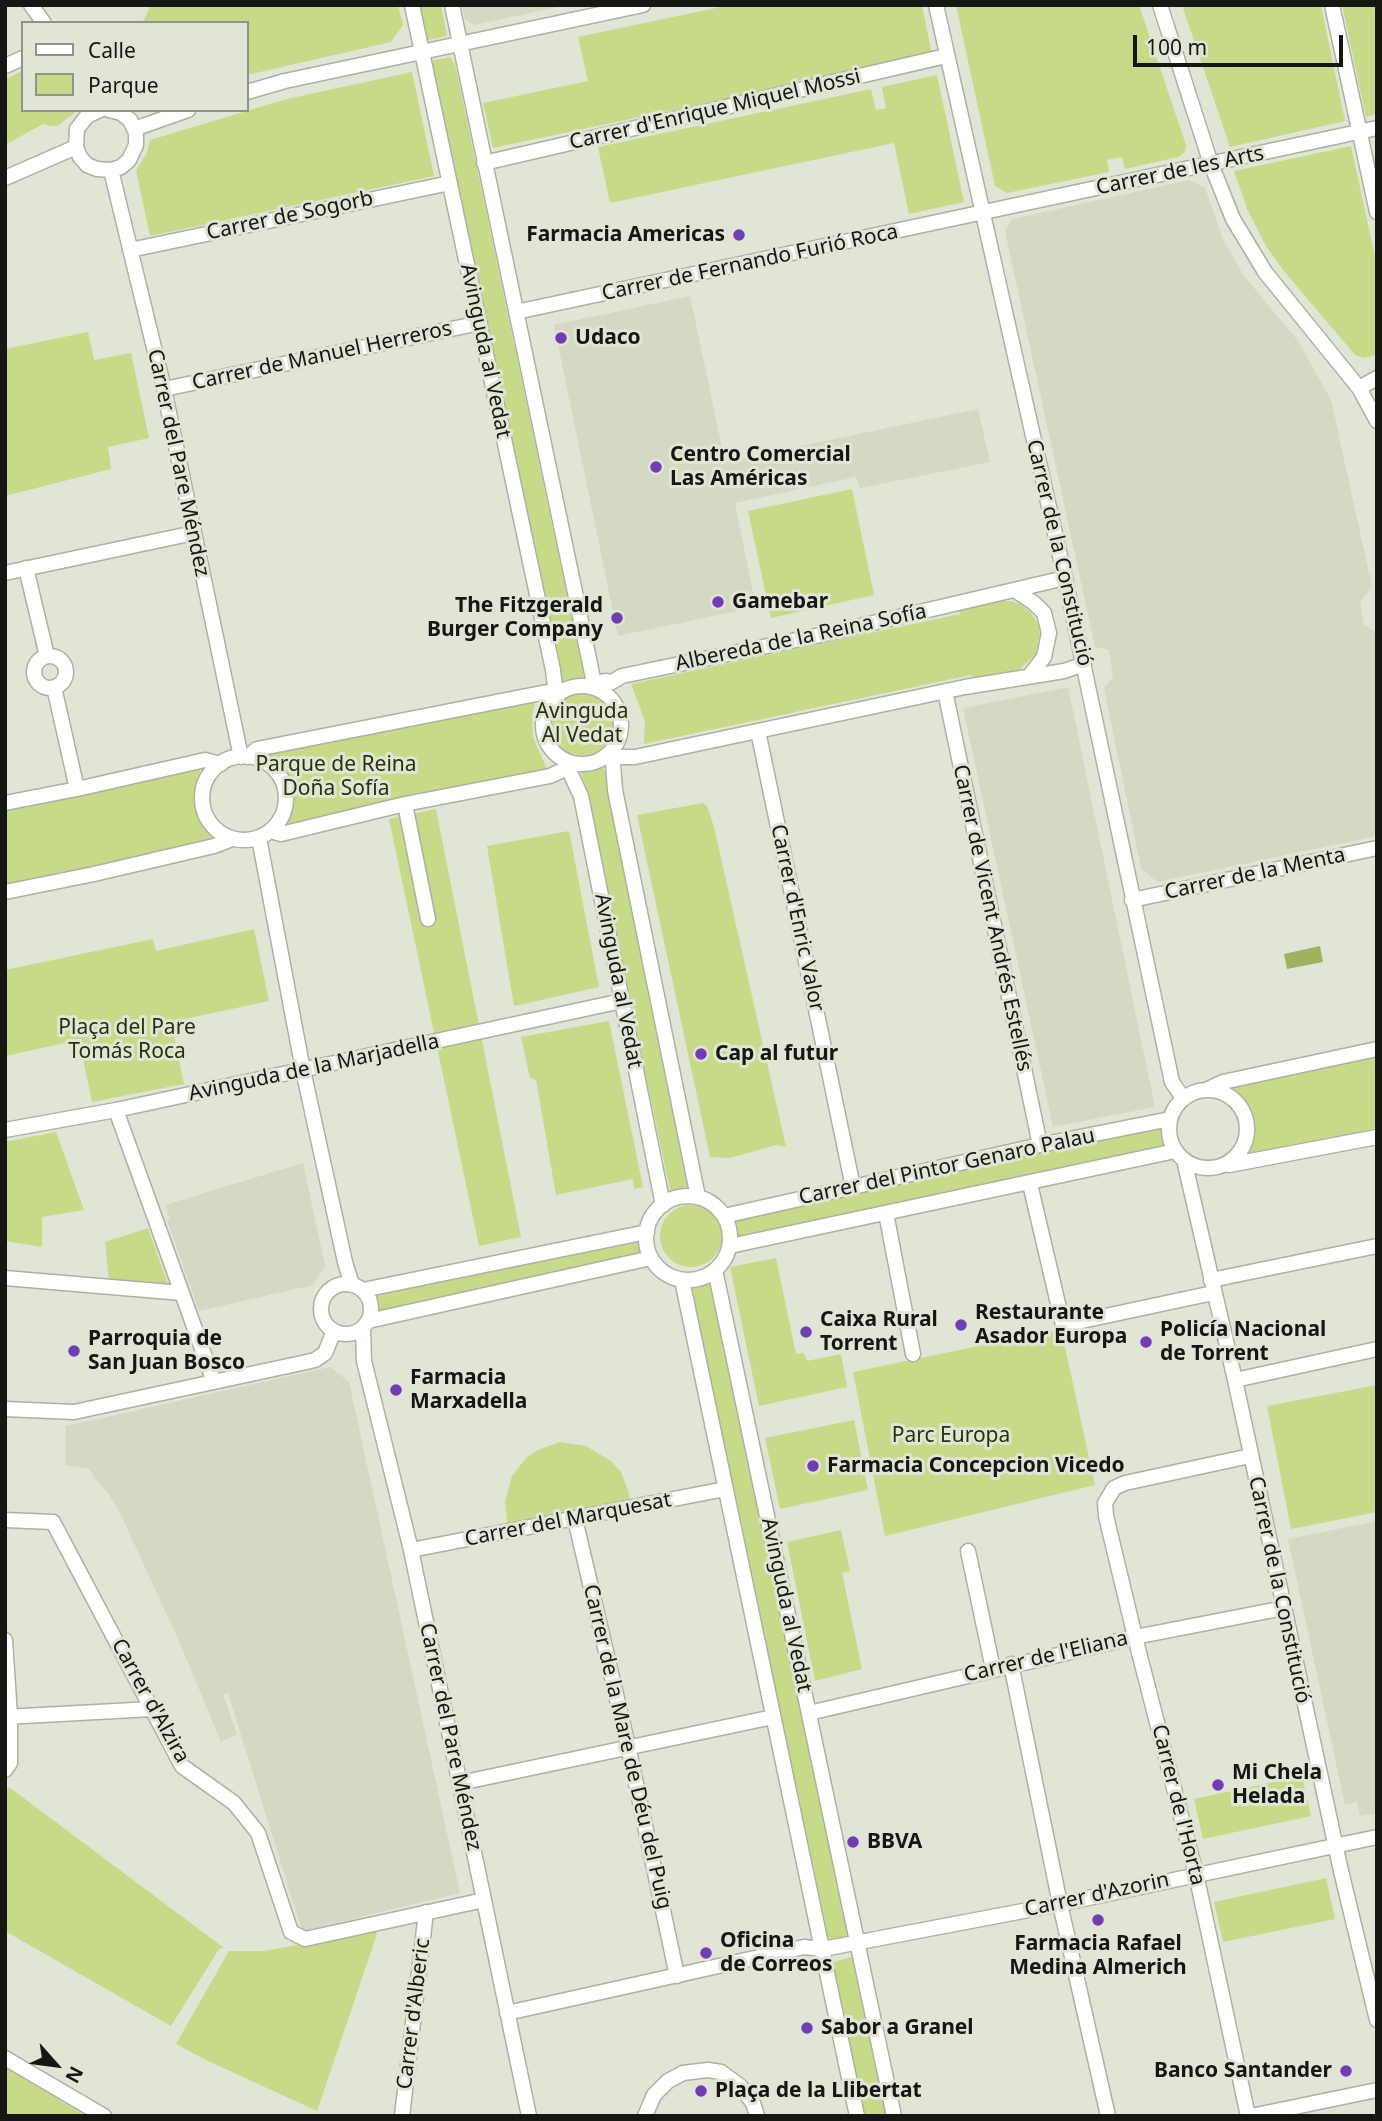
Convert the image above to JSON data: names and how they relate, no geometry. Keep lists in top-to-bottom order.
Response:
{
  "streets": {
    "street": [
      "Carrer d'Enrique Miquel Mossi",
      "Carrer de les Arts",
      "Carrer de Sogorb",
      "Carrer de Fernando Furió Roca",
      "Avinguda al Vedat",
      "Carrer de Manuel Herreros",
      "Carrer del Pare Méndez",
      "Carrer de la Constitució",
      "Albereda de la Reina Sofía",
      "Carrer de la Menta",
      "Carrer d'Enric Valor",
      "Carrer de Vicent Andrés Estellés",
      "Avinguda de la Marjadella",
      "Carrer del Pintor Genaro Palau",
      "Carrer del Marquesat",
      "Carrer de l'Eliana",
      "Carrer d'Alzira",
      "Carrer de la Mare de Déu del Puig",
      "Carrer de l'Horta",
      "Carrer d'Azorin",
      "Carrer d'Alberic"
    ]
  },
  "crossings": [
    ["Carrer d'Enrique Miquel Mossi", "Avinguda al Vedat"],
    ["Carrer d'Enrique Miquel Mossi", "Carrer de la Constitució"],
    ["Carrer de les Arts", "Carrer de Fernando Furió Roca"],
    ["Carrer de les Arts", "Carrer de la Constitució"],
    ["Carrer de Sogorb", "Avinguda al Vedat"],
    ["Carrer de Sogorb", "Carrer del Pare Méndez"],
    ["Carrer de Fernando Furió Roca", "Avinguda al Vedat"],
    ["Carrer de Fernando Furió Roca", "Carrer de la Constitució"],
    ["Avinguda al Vedat", "Carrer de Manuel Herreros"],
    ["Avinguda al Vedat", "Albereda de la Reina Sofía"],
    ["Avinguda al Vedat", "Avinguda de la Marjadella"],
    ["Avinguda al Vedat", "Carrer del Pintor Genaro Palau"],
    ["Avinguda al Vedat", "Carrer del Marquesat"],
    ["Avinguda al Vedat", "Carrer de l'Eliana"],
    ["Avinguda al Vedat", "Carrer d'Azorin"],
    ["Carrer de Manuel Herreros", "Carrer del Pare Méndez"],
    ["Carrer del Pare Méndez", "Carrer del Marquesat"],
    ["Carrer de la Constitució", "Albereda de la Reina Sofía"],
    ["Carrer de la Constitució", "Carrer de la Menta"],
    ["Carrer de la Constitució", "Carrer del Pintor Genaro Palau"],
    ["Carrer de la Constitució", "Carrer de l'Eliana"],
    ["Carrer de la Constitució", "Carrer de l'Horta"],
    ["Carrer de la Constitució", "Carrer d'Azorin"],
    ["Carrer d'Enric Valor", "Carrer del Pintor Genaro Palau"],
    ["Carrer de Vicent Andrés Estellés", "Carrer del Pintor Genaro Palau"],
    ["Carrer del Marquesat", "Carrer de la Mare de Déu del Puig"],
    ["Carrer de l'Eliana", "Carrer de l'Horta"],
    ["Carrer d'Alzira", "Carrer d'Alberic"],
    ["Carrer de l'Horta", "Carrer d'Azorin"]
  ],
  "parks": [
    "Avinguda Al Vedat",
    "Parque de Reina Doña Sofía",
    "Plaça del Pare Tomás Roca",
    "Parc Europa"
  ],
  "places": [
    "Farmacia Americas",
    "Udaco",
    "Centro Comercial Las Américas",
    "Gamebar",
    "The Fitzgerald Burger Company",
    "Cap al futur",
    "Restaurante Asador Europa",
    "Caixa Rural Torrent",
    "Policía Nacional de Torrent",
    "Parroquia de San Juan Bosco",
    "Farmacia Marxadella",
    "Farmacia Concepcion Vicedo",
    "Mi Chela Helada",
    "BBVA",
    "Farmacia Rafael Medina Almerich",
    "Oficina de Correos",
    "Sabor a Granel",
    "Banco Santander",
    "Plaça de la Llibertat"
  ],
  "legend": ["Calle", "Parque"],
  "scale_bar": "100 m",
  "north": "bottom right"
}
